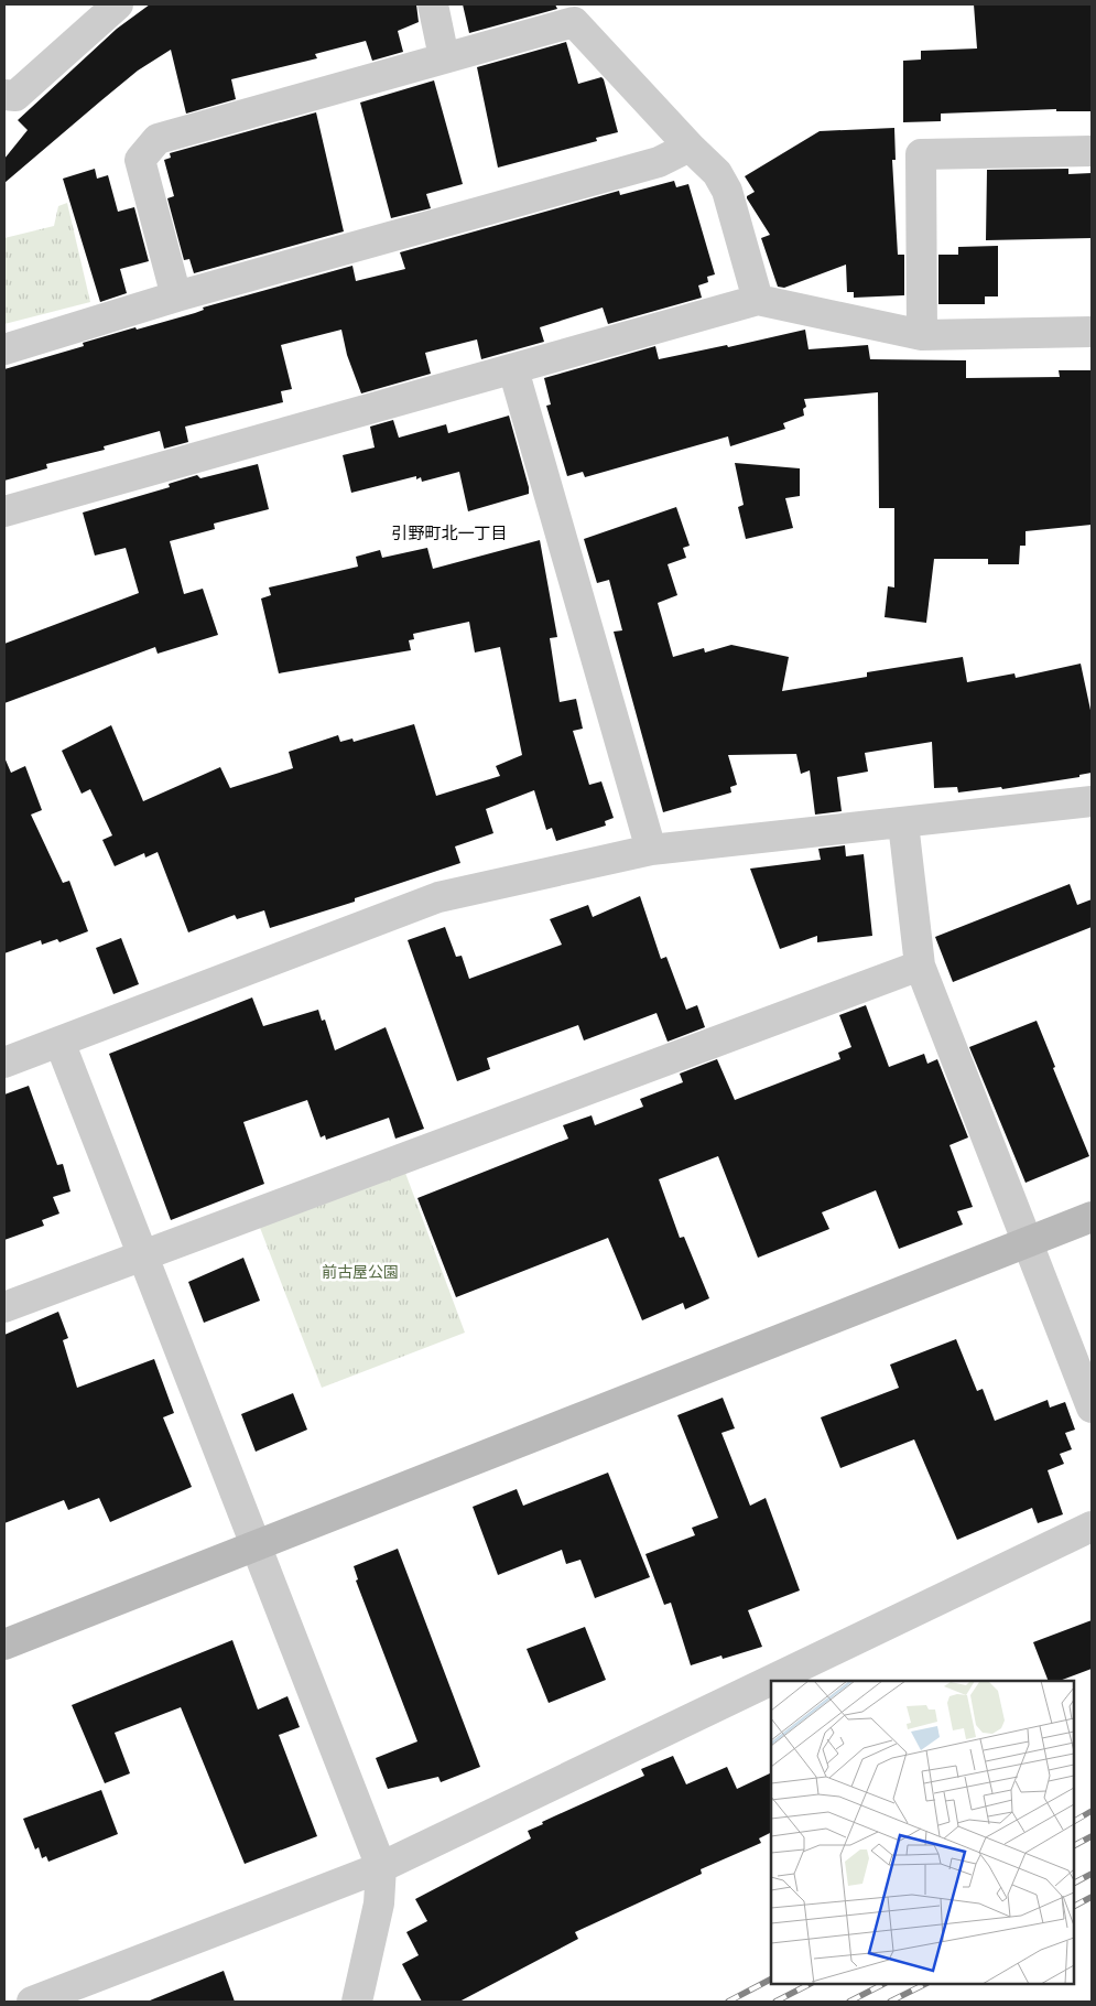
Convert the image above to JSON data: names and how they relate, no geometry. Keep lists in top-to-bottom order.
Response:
{
  "districts": ["引野町北一丁目"],
  "parks": ["前古屋公園"]
}
